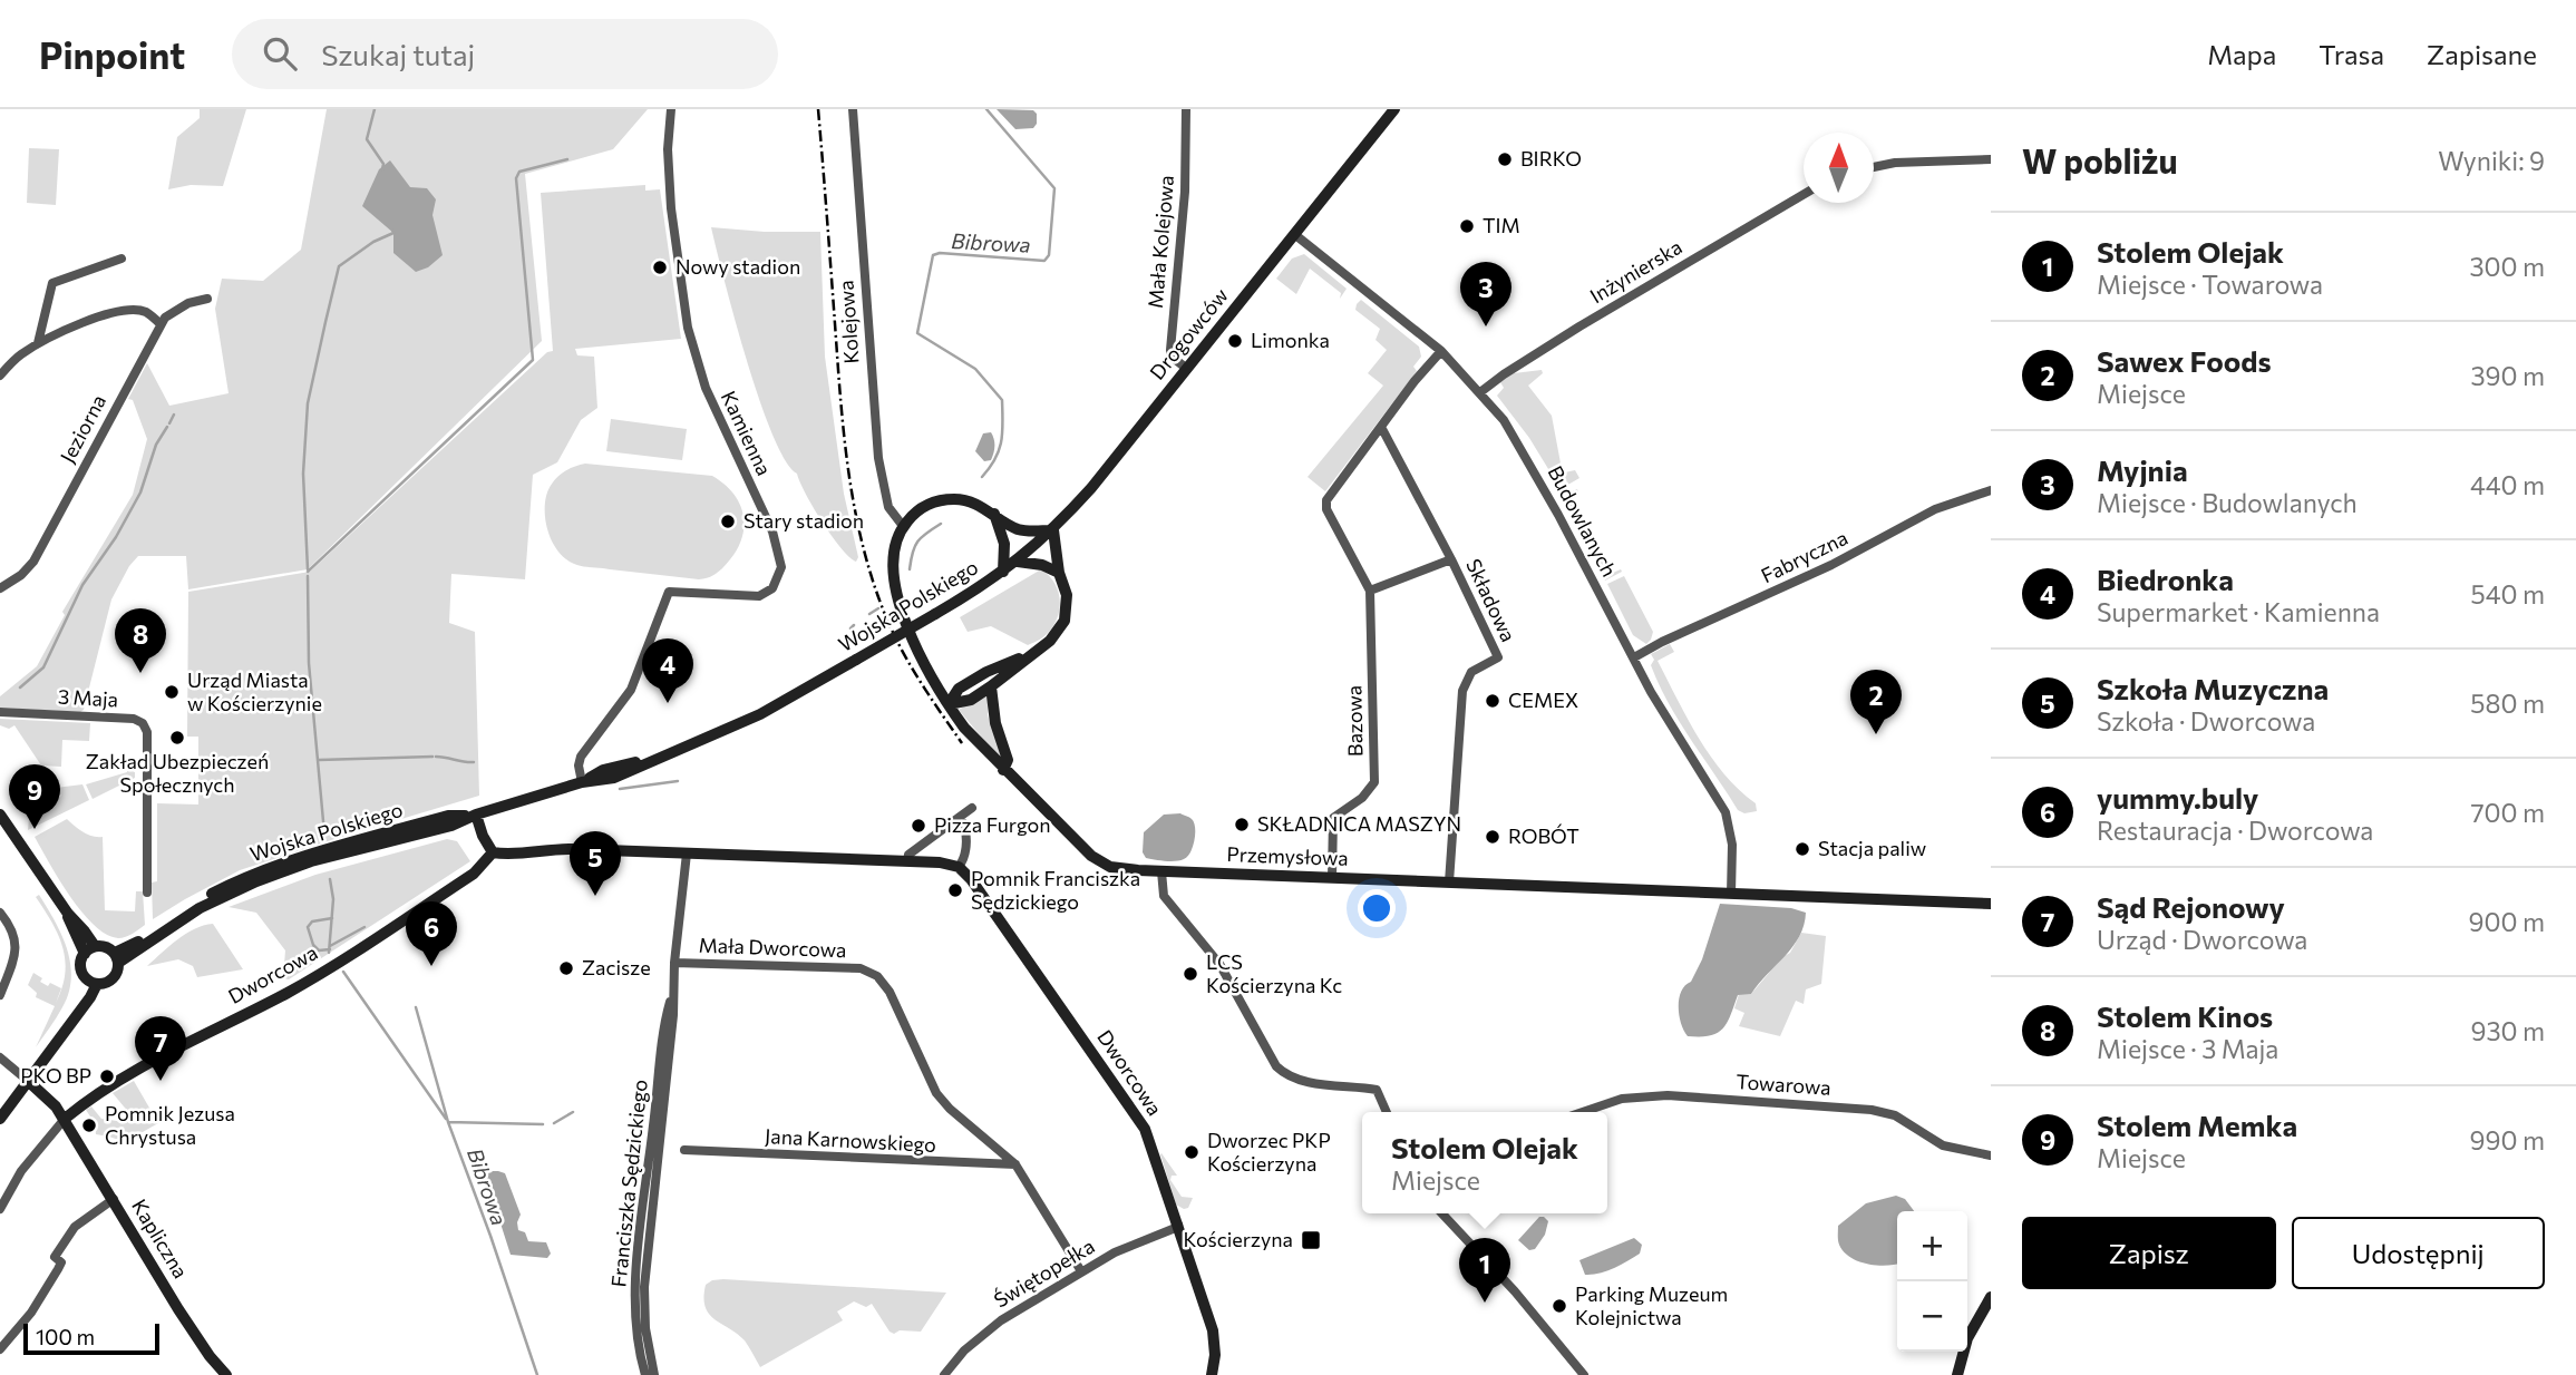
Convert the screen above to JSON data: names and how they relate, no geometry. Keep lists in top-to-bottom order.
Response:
{
  "streets": {
    "main road": [
      "Drogowców",
      "Wojska Polskiego",
      "Przemysłowa",
      "Dworcowa",
      "Kapliczna"
    ],
    "street": [
      "Mała Kolejowa",
      "Inżynierska",
      "Kolejowa",
      "Jeziorna",
      "Kamienna",
      "Budowlanych",
      "Fabryczna",
      "Składowa",
      "3 Maja",
      "Bazowa",
      "Mała Dworcowa",
      "Towarowa",
      "Jana Karnowskiego",
      "Franciszka Sędzickiego",
      "Świętopełka"
    ]
  },
  "crossings": [
    ["Mała Kolejowa", "Drogowców"],
    ["Inżynierska", "Budowlanych"],
    ["Kolejowa", "Przemysłowa"],
    ["Drogowców", "Budowlanych"],
    ["Drogowców", "Wojska Polskiego"],
    ["Kamienna", "Wojska Polskiego"],
    ["Budowlanych", "Fabryczna"],
    ["Budowlanych", "Bazowa"],
    ["Budowlanych", "Przemysłowa"],
    ["Składowa", "Bazowa"],
    ["Składowa", "Przemysłowa"],
    ["Bazowa", "Przemysłowa"],
    ["Mała Dworcowa", "Jana Karnowskiego"],
    ["Mała Dworcowa", "Franciszka Sędzickiego"],
    ["Mała Dworcowa", "Świętopełka"],
    ["Dworcowa", "Kapliczna"],
    ["Dworcowa", "Świętopełka"]
  ],
  "water": ["Bibrowa"],
  "places": {
    "other": [
      "BIRKO",
      "TIM",
      "Nowy stadion",
      "Limonka",
      "Stary stadion",
      "Urząd Miasta w Kościerzynie",
      "СEMEX",
      "Zakład Ubezpieczeń Społecznych",
      "SKŁADNICA MASZYN",
      "Pizza Furgon",
      "ROBÓT",
      "Stacja paliw",
      "Pomnik Franciszka Sędzickiego",
      "Zacisze",
      "LCS Kościerzyna Kc",
      "PKO BP",
      "Pomnik Jezusa Chrystusa",
      "Dworzec PKP Kościerzyna",
      "Parking Muzeum Kolejnictwa"
    ],
    "transit": ["Kościerzyna"]
  },
  "scale_bar": "100 m",
  "north": "top",
  "page": {
    "header": "Pinpoint",
    "search": "Szukaj tutaj",
    "nav": ["Mapa", "Trasa", "Zapisane"],
    "heading": ["W pobliżu", "Wyniki: 9"],
    "list": [
      {
        "mark": "1",
        "name": "Stolem Olejak",
        "note": "Miejsce · Towarowa",
        "value": "300 m"
      },
      {
        "mark": "2",
        "name": "Sawex Foods",
        "note": "Miejsce",
        "value": "390 m"
      },
      {
        "mark": "3",
        "name": "Myjnia",
        "note": "Miejsce · Budowlanych",
        "value": "440 m"
      },
      {
        "mark": "4",
        "name": "Biedronka",
        "note": "Supermarket · Kamienna",
        "value": "540 m"
      },
      {
        "mark": "5",
        "name": "Szkoła Muzyczna",
        "note": "Szkoła · Dworcowa",
        "value": "580 m"
      },
      {
        "mark": "6",
        "name": "yummy.buly",
        "note": "Restauracja · Dworcowa",
        "value": "700 m"
      },
      {
        "mark": "7",
        "name": "Sąd Rejonowy",
        "note": "Urząd · Dworcowa",
        "value": "900 m"
      },
      {
        "mark": "8",
        "name": "Stolem Kinos",
        "note": "Miejsce · 3 Maja",
        "value": "930 m"
      },
      {
        "mark": "9",
        "name": "Stolem Memka",
        "note": "Miejsce",
        "value": "990 m"
      }
    ],
    "pins": [
      "3",
      "8",
      "4",
      "2",
      "9",
      "5",
      "6",
      "7",
      "1"
    ],
    "popup": ["Stolem Olejak", "Miejsce"],
    "buttons": ["Zapisz", "Udostępnij"],
    "map_buttons": ["+", "−"],
    "scale": "100 m"
  }
}
